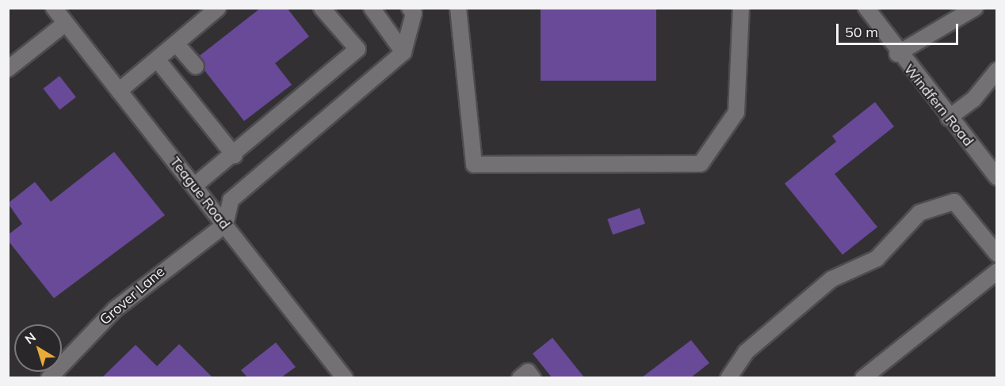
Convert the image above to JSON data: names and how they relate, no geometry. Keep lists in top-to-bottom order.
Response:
{
  "streets": {
    "street": ["Windfern Road", "Teague Road", "Grover Lane"]
  },
  "crossings": [
    ["Teague Road", "Grover Lane"]
  ],
  "scale_bar": "50 m",
  "north": "top left"
}
